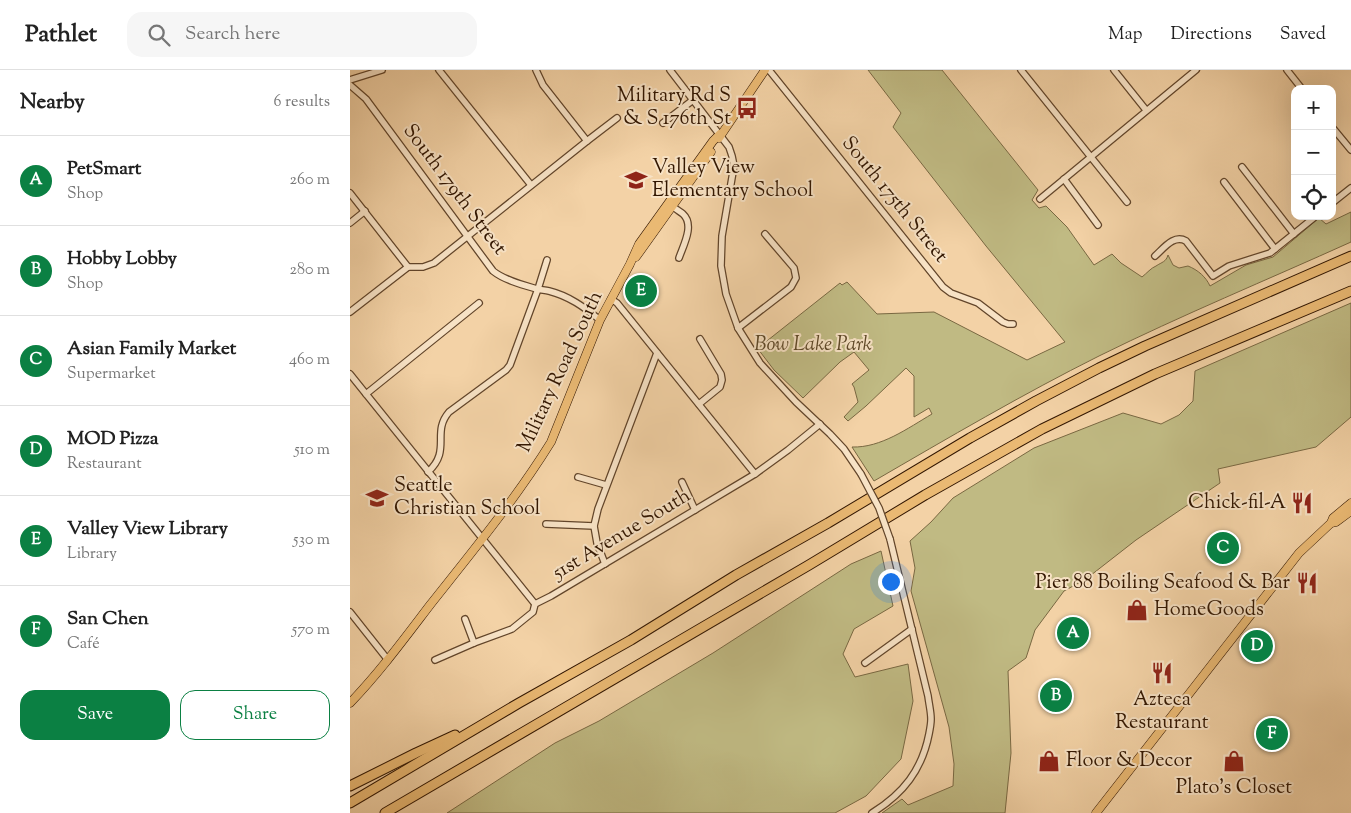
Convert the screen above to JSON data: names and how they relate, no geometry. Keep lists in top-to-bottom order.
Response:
{
  "streets": {
    "main road": ["Military Road South"],
    "street": ["South 179th Street", "South 175th Street", "51st Avenue South"]
  },
  "crossings": [
    ["South 179th Street", "Military Road South"],
    ["South 175th Street", "Military Road South"]
  ],
  "parks": ["Bow Lake Park"],
  "places": {
    "bus stop": ["Military Rd S & S 176th St"],
    "school or university": ["Valley View Elementary School", "Seattle Christian School"],
    "restaurant": ["Chick-fil-A", "Pier 88 Boiling Seafood & Bar", "Azteca Restaurant"],
    "shop": ["HomeGoods", "Floor & Decor", "Plato's Closet"]
  },
  "page": {
    "header": "Pathlet",
    "search": "Search here",
    "nav": ["Map", "Directions", "Saved"],
    "heading": ["Nearby", "6 results"],
    "map_buttons": ["+", "−"],
    "list": [
      {
        "mark": "A",
        "name": "PetSmart",
        "note": "Shop",
        "value": "260 m"
      },
      {
        "mark": "B",
        "name": "Hobby Lobby",
        "note": "Shop",
        "value": "280 m"
      },
      {
        "mark": "C",
        "name": "Asian Family Market",
        "note": "Supermarket",
        "value": "460 m"
      },
      {
        "mark": "D",
        "name": "MOD Pizza",
        "note": "Restaurant",
        "value": "510 m"
      },
      {
        "mark": "E",
        "name": "Valley View Library",
        "note": "Library",
        "value": "530 m"
      },
      {
        "mark": "F",
        "name": "San Chen",
        "note": "Café",
        "value": "570 m"
      }
    ],
    "pins": [
      "E",
      "C",
      "A",
      "D",
      "B",
      "F"
    ],
    "buttons": ["Save", "Share"]
  }
}
